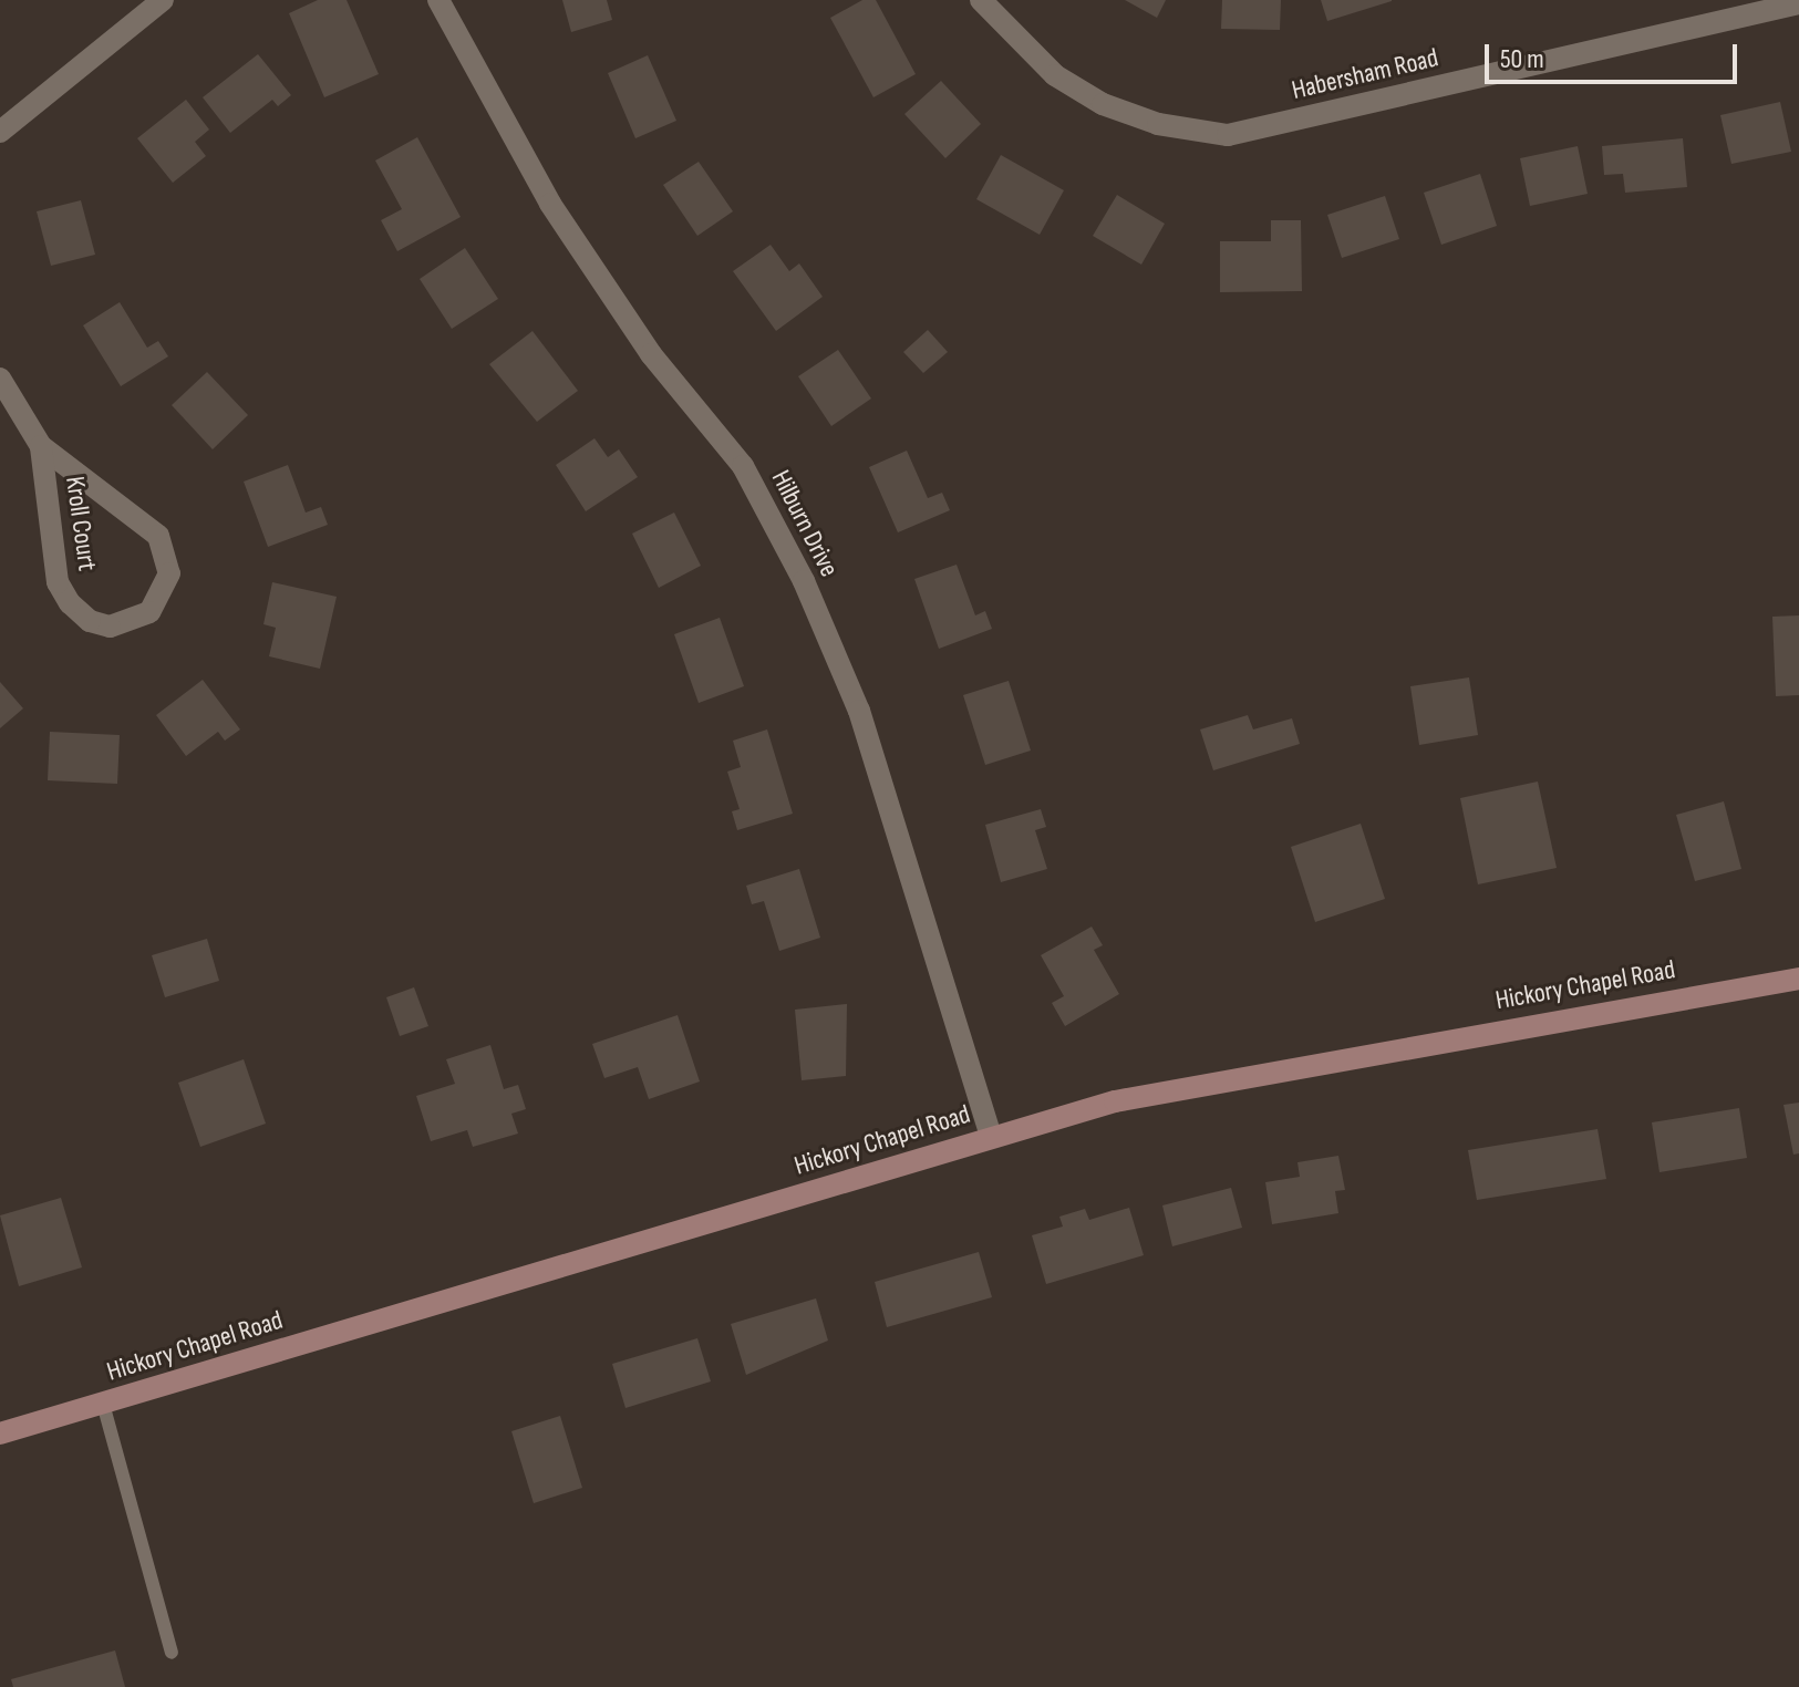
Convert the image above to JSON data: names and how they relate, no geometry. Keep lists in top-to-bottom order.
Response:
{
  "streets": {
    "street": [
      "Habersham Road",
      "Kroll Court",
      "Hilburn Drive",
      "Hickory Chapel Road"
    ]
  },
  "crossings": [
    ["Hilburn Drive", "Hickory Chapel Road"]
  ],
  "scale_bar": "50 m"
}
